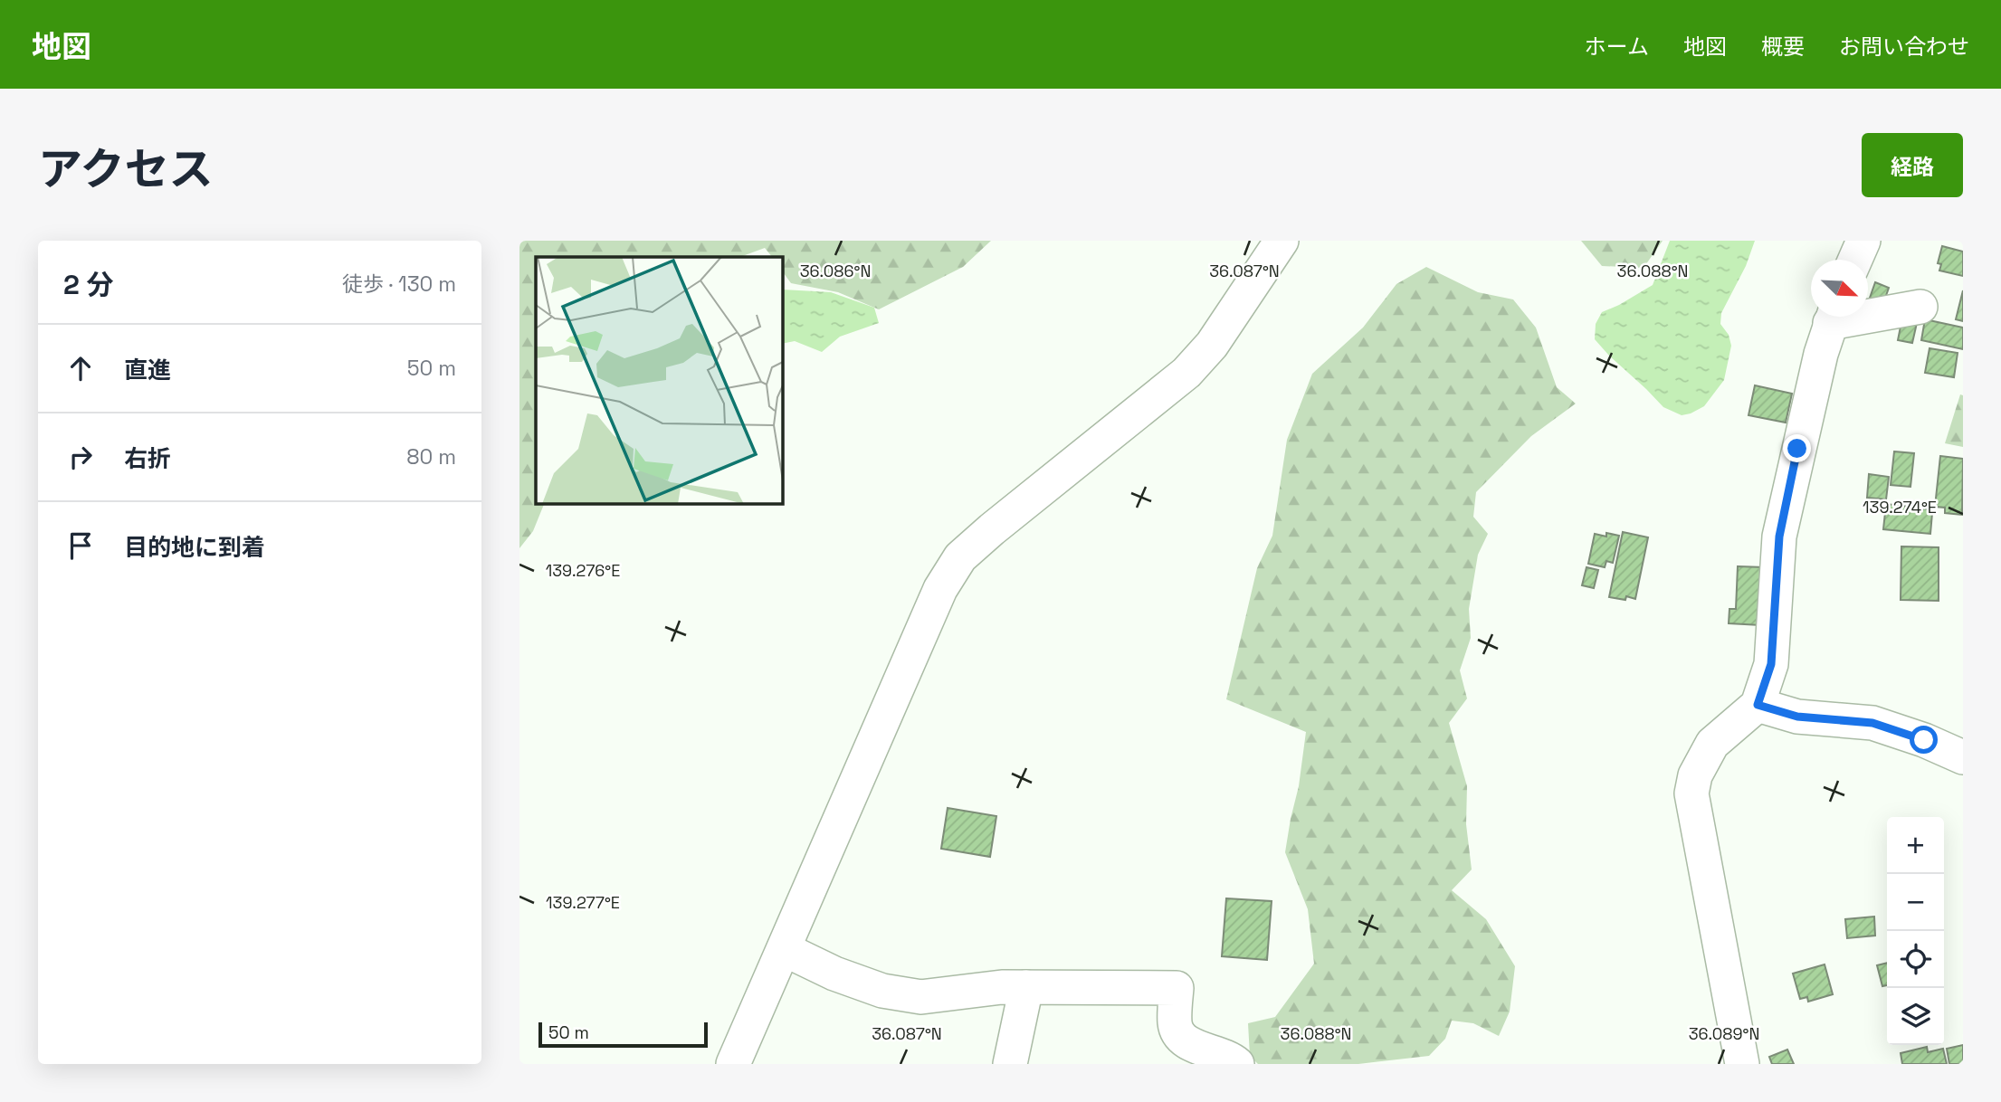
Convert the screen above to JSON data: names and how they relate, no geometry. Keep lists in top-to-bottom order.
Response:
{
  "scale_bar": "50 m",
  "north": "bottom right",
  "page": {
    "header": "地図",
    "nav": [
      "ホーム",
      "地図",
      "概要",
      "お問い合わせ"
    ],
    "title": "アクセス",
    "buttons": "経路",
    "heading": ["2 分", "徒歩 · 130 m"],
    "list": [
      ["直進", "50 m"],
      ["右折", "80 m"],
      "目的地に到着"
    ],
    "map_buttons": ["+", "−"],
    "scale": "50 m"
  },
  "coordinates": [
    "36.086°N",
    "36.087°N",
    "36.088°N",
    "139.274°E",
    "139.276°E",
    "139.277°E",
    "36.089°N"
  ]
}
